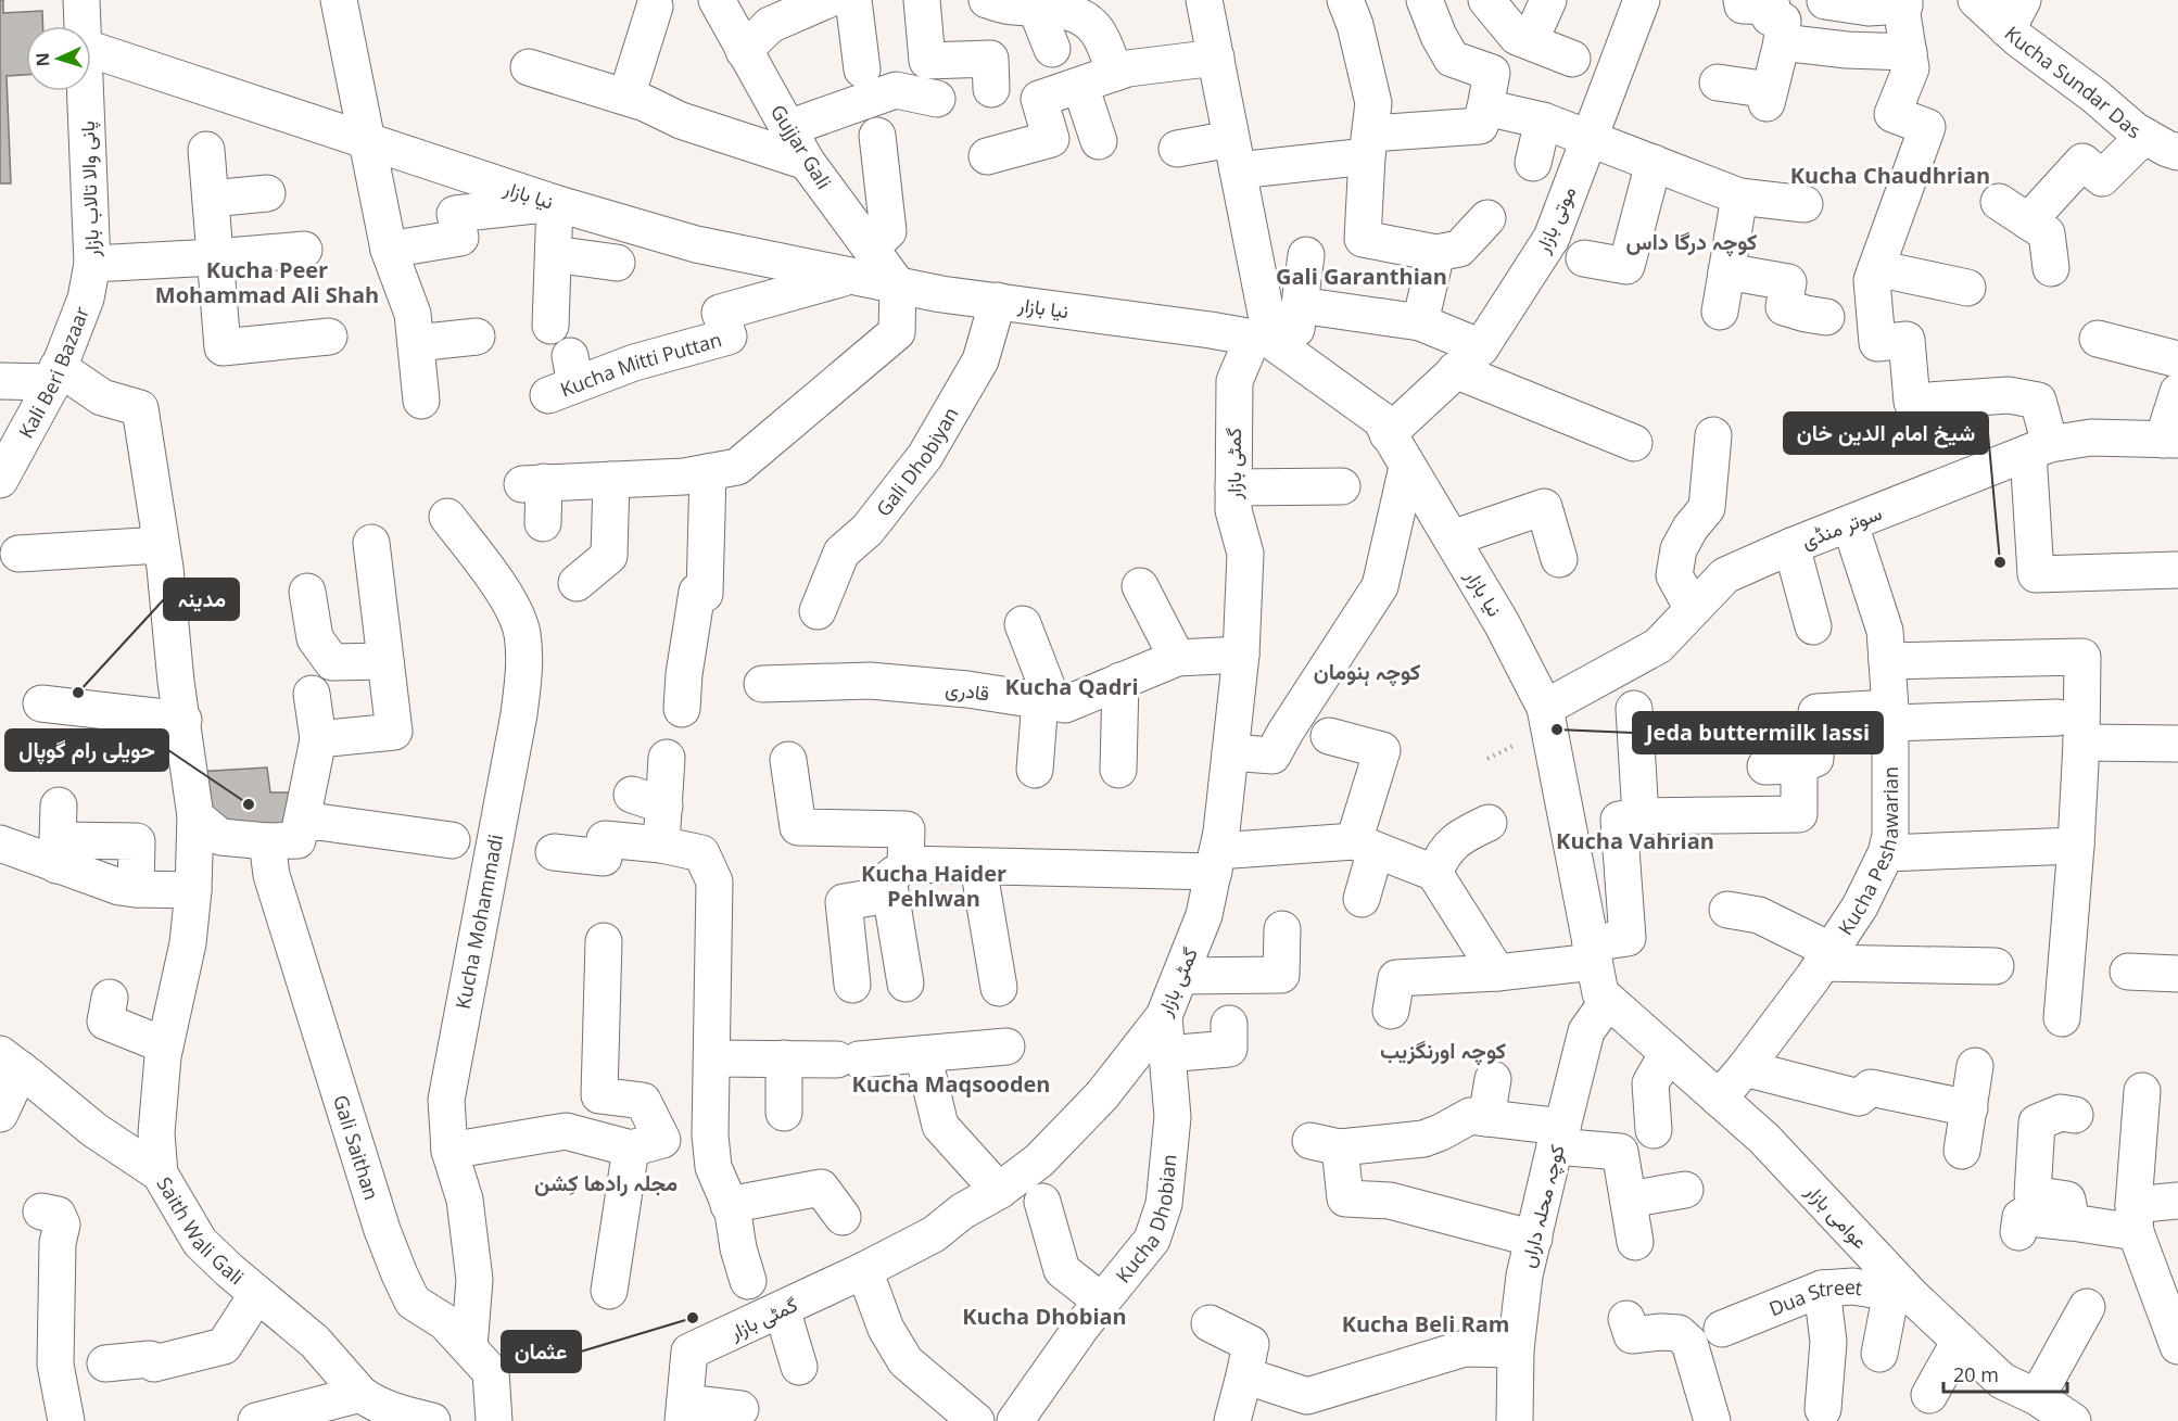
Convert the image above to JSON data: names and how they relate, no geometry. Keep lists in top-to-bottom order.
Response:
{
  "streets": {
    "street": [
      "Kucha Sundar Das",
      "Gujjar Gali",
      "پانی والا تالاب بازار",
      "نیا بازار",
      "موتی بازار",
      "Kucha Mitti Puttan",
      "Kali Beri Bazaar",
      "Gali Dhobiyan",
      "گمٹی بازار",
      "سوتر منڈی",
      "قادری",
      "Kucha Peshawarian",
      "Kucha Mohammadi",
      "Gali Saithan",
      "کوچہ محلہ داراں",
      "Kucha Dhobian",
      "عوامی بازار",
      "Saith Wali Gali",
      "Dua Street"
    ]
  },
  "crossings": [
    ["Gujjar Gali", "نیا بازار"],
    ["Gujjar Gali", "Kucha Mitti Puttan"],
    ["پانی والا تالاب بازار", "Kali Beri Bazaar"],
    ["نیا بازار", "موتی بازار"],
    ["نیا بازار", "Kucha Mitti Puttan"],
    ["نیا بازار", "Gali Dhobiyan"],
    ["نیا بازار", "گمٹی بازار"],
    ["نیا بازار", "سوتر منڈی"],
    ["نیا بازار", "کوچہ محلہ داراں"],
    ["نیا بازار", "عوامی بازار"],
    ["گمٹی بازار", "قادری"],
    ["گمٹی بازار", "Kucha Dhobian"],
    ["سوتر منڈی", "Kucha Peshawarian"],
    ["Kucha Peshawarian", "عوامی بازار"],
    ["Kucha Mohammadi", "Gali Saithan"],
    ["کوچہ محلہ داراں", "عوامی بازار"],
    ["عوامی بازار", "Dua Street"]
  ],
  "districts": [
    "Kucha Chaudhrian",
    "کوچہ درگا داس",
    "Kucha Peer Mohammad Ali Shah",
    "Gali Garanthian",
    "کوچہ ہنومان",
    "Kucha Qadri",
    "Kucha Vahrian",
    "Kucha Haider Pehlwan",
    "کوچہ اورنگزیب",
    "Kucha Maqsooden",
    "مجلہ رادها كِشن",
    "Kucha Dhobian",
    "Kucha Beli Ram"
  ],
  "places": [
    "شیخ امام الدین خان",
    "مدینہ",
    "Jeda buttermilk lassi",
    "حویلی رام گوپال",
    "عثمان"
  ],
  "scale_bar": "20 m",
  "north": "left"
}
